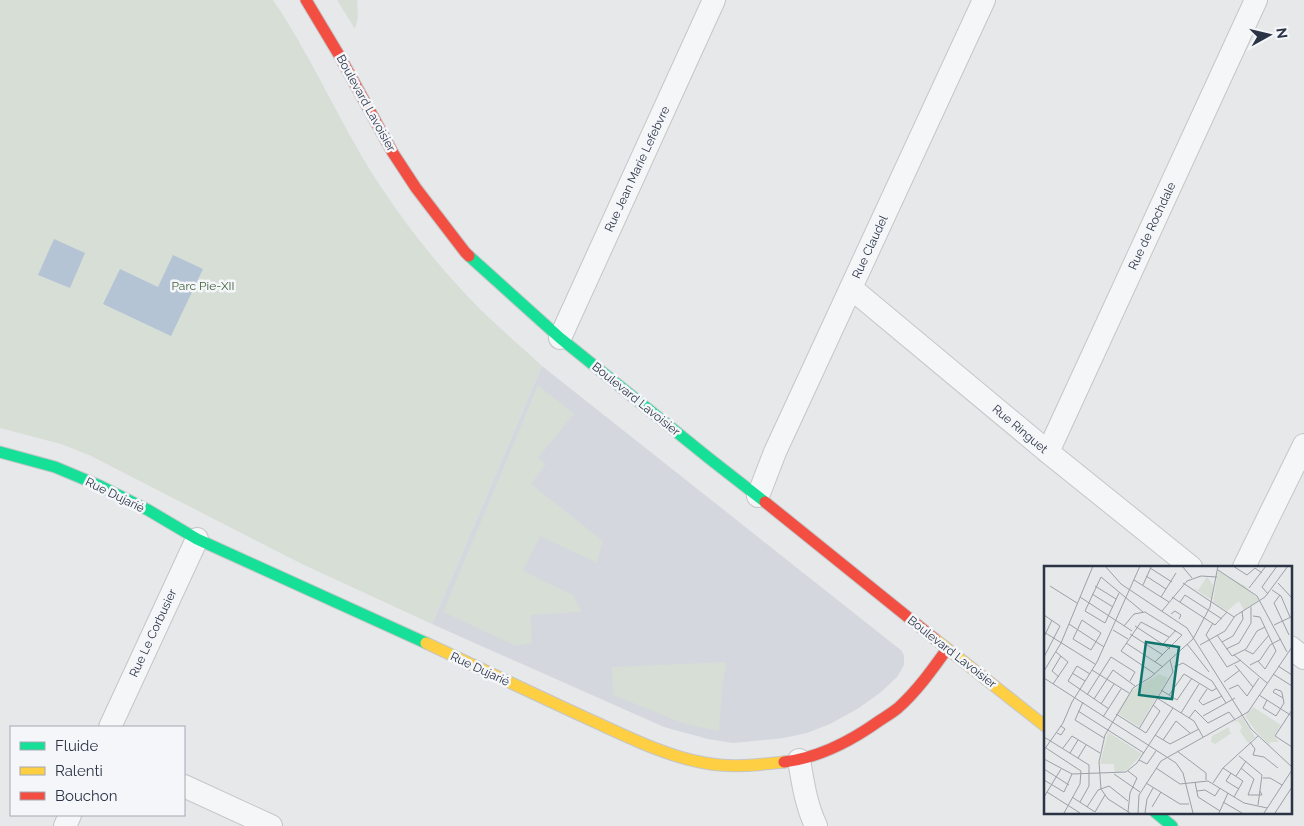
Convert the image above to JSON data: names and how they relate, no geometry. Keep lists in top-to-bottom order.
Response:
{
  "streets": {
    "street": [
      "Boulevard Lavoisier",
      "Rue Jean Marie Lefebvre",
      "Rue de Rochdale",
      "Rue Claudel",
      "Rue Ringuet",
      "Rue Dujarié",
      "Rue Le Corbusier"
    ]
  },
  "crossings": [
    ["Boulevard Lavoisier", "Rue Jean Marie Lefebvre"],
    ["Boulevard Lavoisier", "Rue Claudel"],
    ["Boulevard Lavoisier", "Rue Dujarié"],
    ["Rue de Rochdale", "Rue Ringuet"],
    ["Rue Claudel", "Rue Ringuet"],
    ["Rue Dujarié", "Rue Le Corbusier"]
  ],
  "parks": ["Parc Pie-XII"],
  "legend": ["Fluide", "Ralenti", "Bouchon"],
  "north": "right"
}
